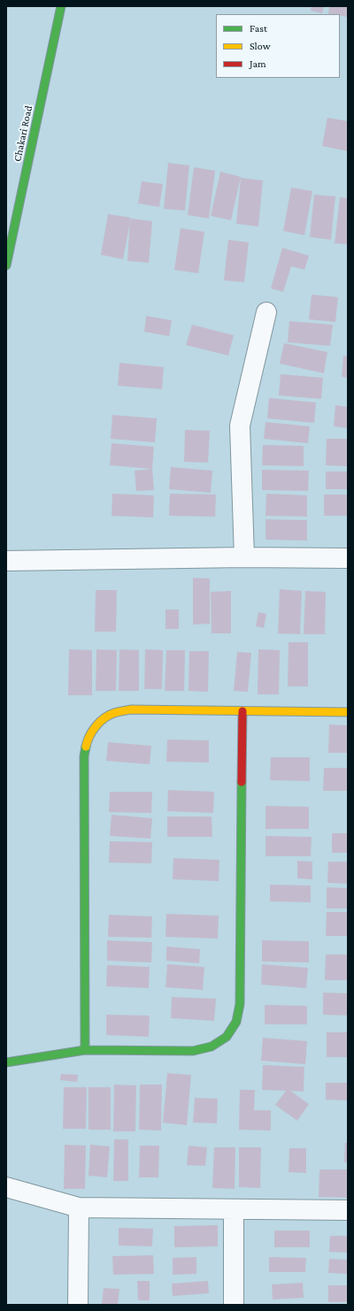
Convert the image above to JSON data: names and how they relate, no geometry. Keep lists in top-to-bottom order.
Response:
{
  "streets": {
    "street": ["Chakari Road"]
  },
  "legend": ["Fast", "Slow", "Jam"]
}
